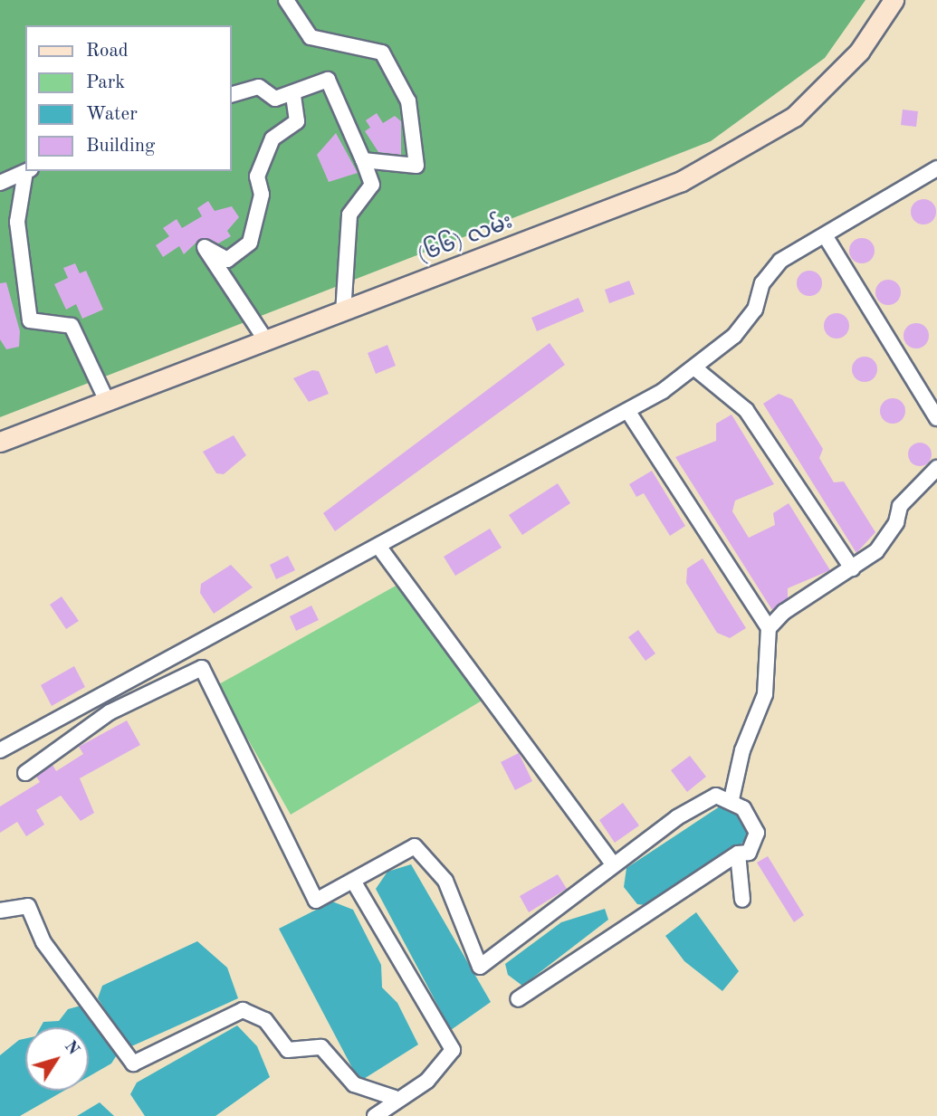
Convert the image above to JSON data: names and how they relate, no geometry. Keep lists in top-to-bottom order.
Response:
{
  "streets": {
    "street": ["(၆၆) လမ်း"]
  },
  "legend": [
    "Road",
    "Park",
    "Water",
    "Building"
  ],
  "north": "top right"
}
